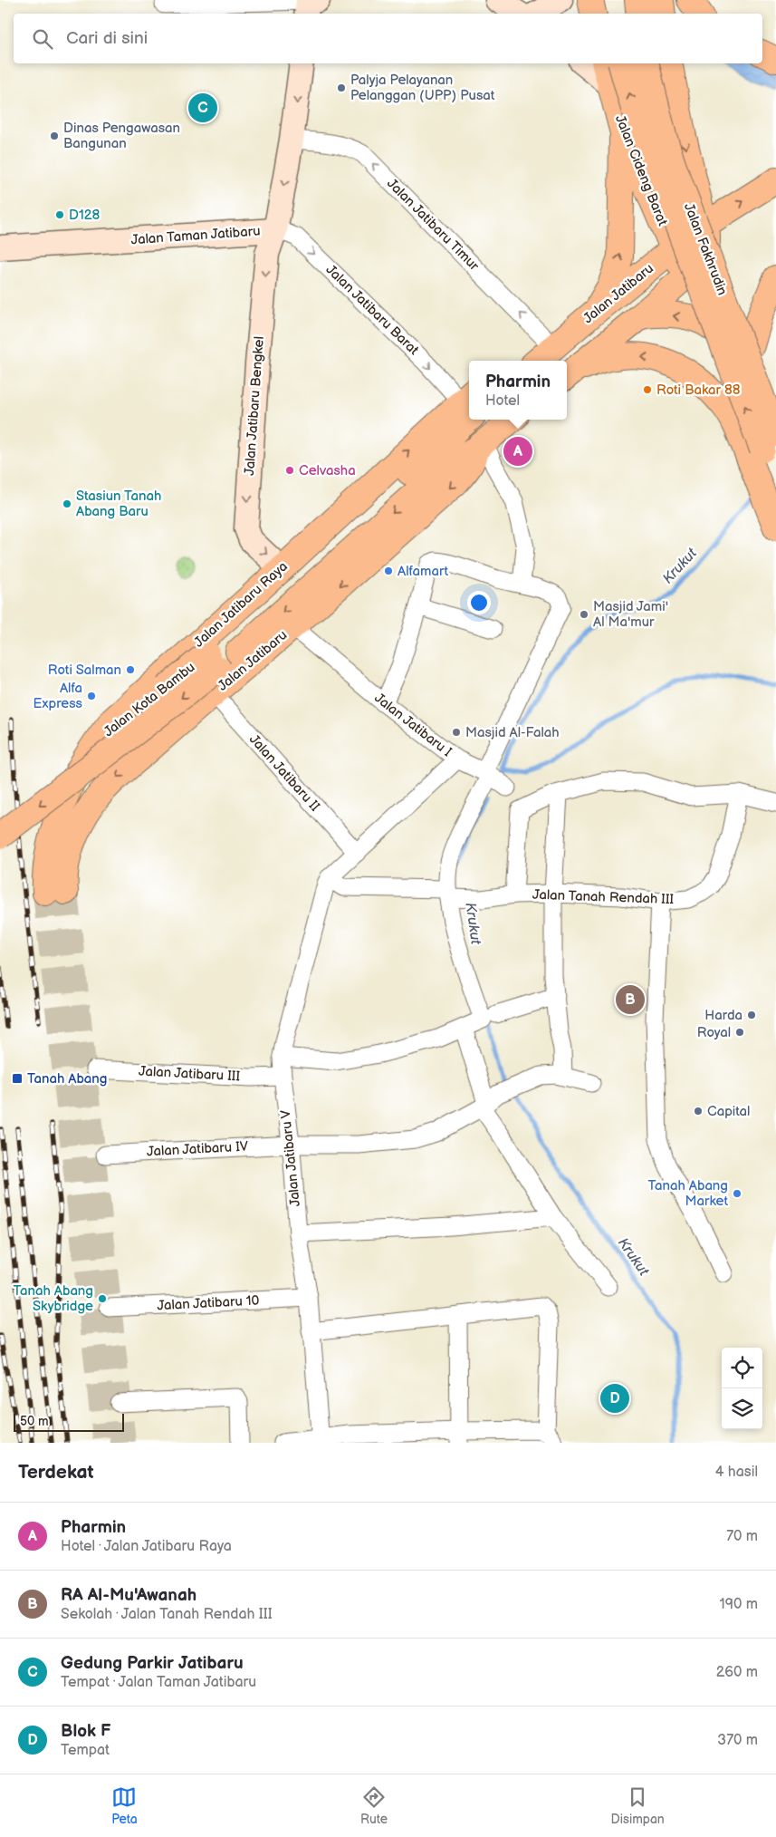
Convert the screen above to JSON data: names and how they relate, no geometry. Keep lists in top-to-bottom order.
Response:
{
  "streets": {
    "main road": [
      "Jalan Cideng Barat",
      "Jalan Fakhrudin",
      "Jalan Jatibaru",
      "Jalan Jatibaru Raya",
      "Jalan Kota Bambu"
    ],
    "street": [
      "Jalan Jatibaru Timur",
      "Jalan Taman Jatibaru",
      "Jalan Jatibaru Barat",
      "Jalan Jatibaru Bengkel",
      "Jalan Jatibaru I",
      "Jalan Jatibaru II",
      "Jalan Tanah Rendah III",
      "Jalan Jatibaru III",
      "Jalan Jatibaru IV",
      "Jalan Jatibaru V",
      "Jalan Jatibaru 10"
    ]
  },
  "crossings": [
    ["Jalan Cideng Barat", "Jalan Fakhrudin"],
    ["Jalan Cideng Barat", "Jalan Jatibaru"],
    ["Jalan Jatibaru Timur", "Jalan Taman Jatibaru"],
    ["Jalan Jatibaru Timur", "Jalan Jatibaru"],
    ["Jalan Taman Jatibaru", "Jalan Jatibaru Barat"],
    ["Jalan Taman Jatibaru", "Jalan Jatibaru Bengkel"],
    ["Jalan Jatibaru", "Jalan Jatibaru Raya"],
    ["Jalan Jatibaru", "Jalan Kota Bambu"],
    ["Jalan Jatibaru", "Jalan Jatibaru I"],
    ["Jalan Jatibaru", "Jalan Jatibaru II"],
    ["Jalan Jatibaru Barat", "Jalan Jatibaru Bengkel"],
    ["Jalan Jatibaru Barat", "Jalan Jatibaru Raya"],
    ["Jalan Jatibaru Barat", "Jalan Kota Bambu"],
    ["Jalan Jatibaru Bengkel", "Jalan Jatibaru Raya"],
    ["Jalan Jatibaru Raya", "Jalan Kota Bambu"],
    ["Jalan Jatibaru I", "Jalan Jatibaru II"],
    ["Jalan Jatibaru I", "Jalan Tanah Rendah III"],
    ["Jalan Jatibaru I", "Jalan Jatibaru V"],
    ["Jalan Tanah Rendah III", "Jalan Jatibaru V"],
    ["Jalan Jatibaru III", "Jalan Jatibaru V"],
    ["Jalan Jatibaru IV", "Jalan Jatibaru V"],
    ["Jalan Jatibaru V", "Jalan Jatibaru 10"]
  ],
  "one_way": [
    "Jalan Jatibaru Timur",
    "Jalan Taman Jatibaru",
    "Jalan Jatibaru Barat",
    "Jalan Jatibaru Bengkel",
    "Jalan Jatibaru Raya"
  ],
  "water": ["Krukut"],
  "places": {
    "other": [
      "Palyja Pelayanan Pelanggan (UPP) Pusat",
      "Dinas Pengawasan Bangunan",
      "D128",
      "Roti Bakar 88",
      "Celvasha",
      "Stasiun Tanah Abang Baru",
      "Alfamart",
      "Masjid Jami' Al Ma'mur",
      "Roti Salman",
      "Alfa Express",
      "Masjid Al-Falah",
      "Harda",
      "Royal",
      "Capital",
      "Tanah Abang Market",
      "Tanah Abang Skybridge"
    ],
    "transit": ["Tanah Abang"]
  },
  "scale_bar": "50 m",
  "page": {
    "search": "Cari di sini",
    "pins": [
      "C",
      "A",
      "B",
      "D"
    ],
    "popup": ["Pharmin", "Hotel"],
    "scale": "50 m",
    "heading": ["Terdekat", "4 hasil"],
    "list": [
      {
        "mark": "A",
        "name": "Pharmin",
        "note": "Hotel · Jalan Jatibaru Raya",
        "value": "70 m"
      },
      {
        "mark": "B",
        "name": "RA Al-Mu'Awanah",
        "note": "Sekolah · Jalan Tanah Rendah III",
        "value": "190 m"
      },
      {
        "mark": "C",
        "name": "Gedung Parkir Jatibaru",
        "note": "Tempat · Jalan Taman Jatibaru",
        "value": "260 m"
      },
      {
        "mark": "D",
        "name": "Blok F",
        "note": "Tempat",
        "value": "370 m"
      }
    ],
    "nav": ["Peta", "Rute", "Disimpan"]
  }
}
